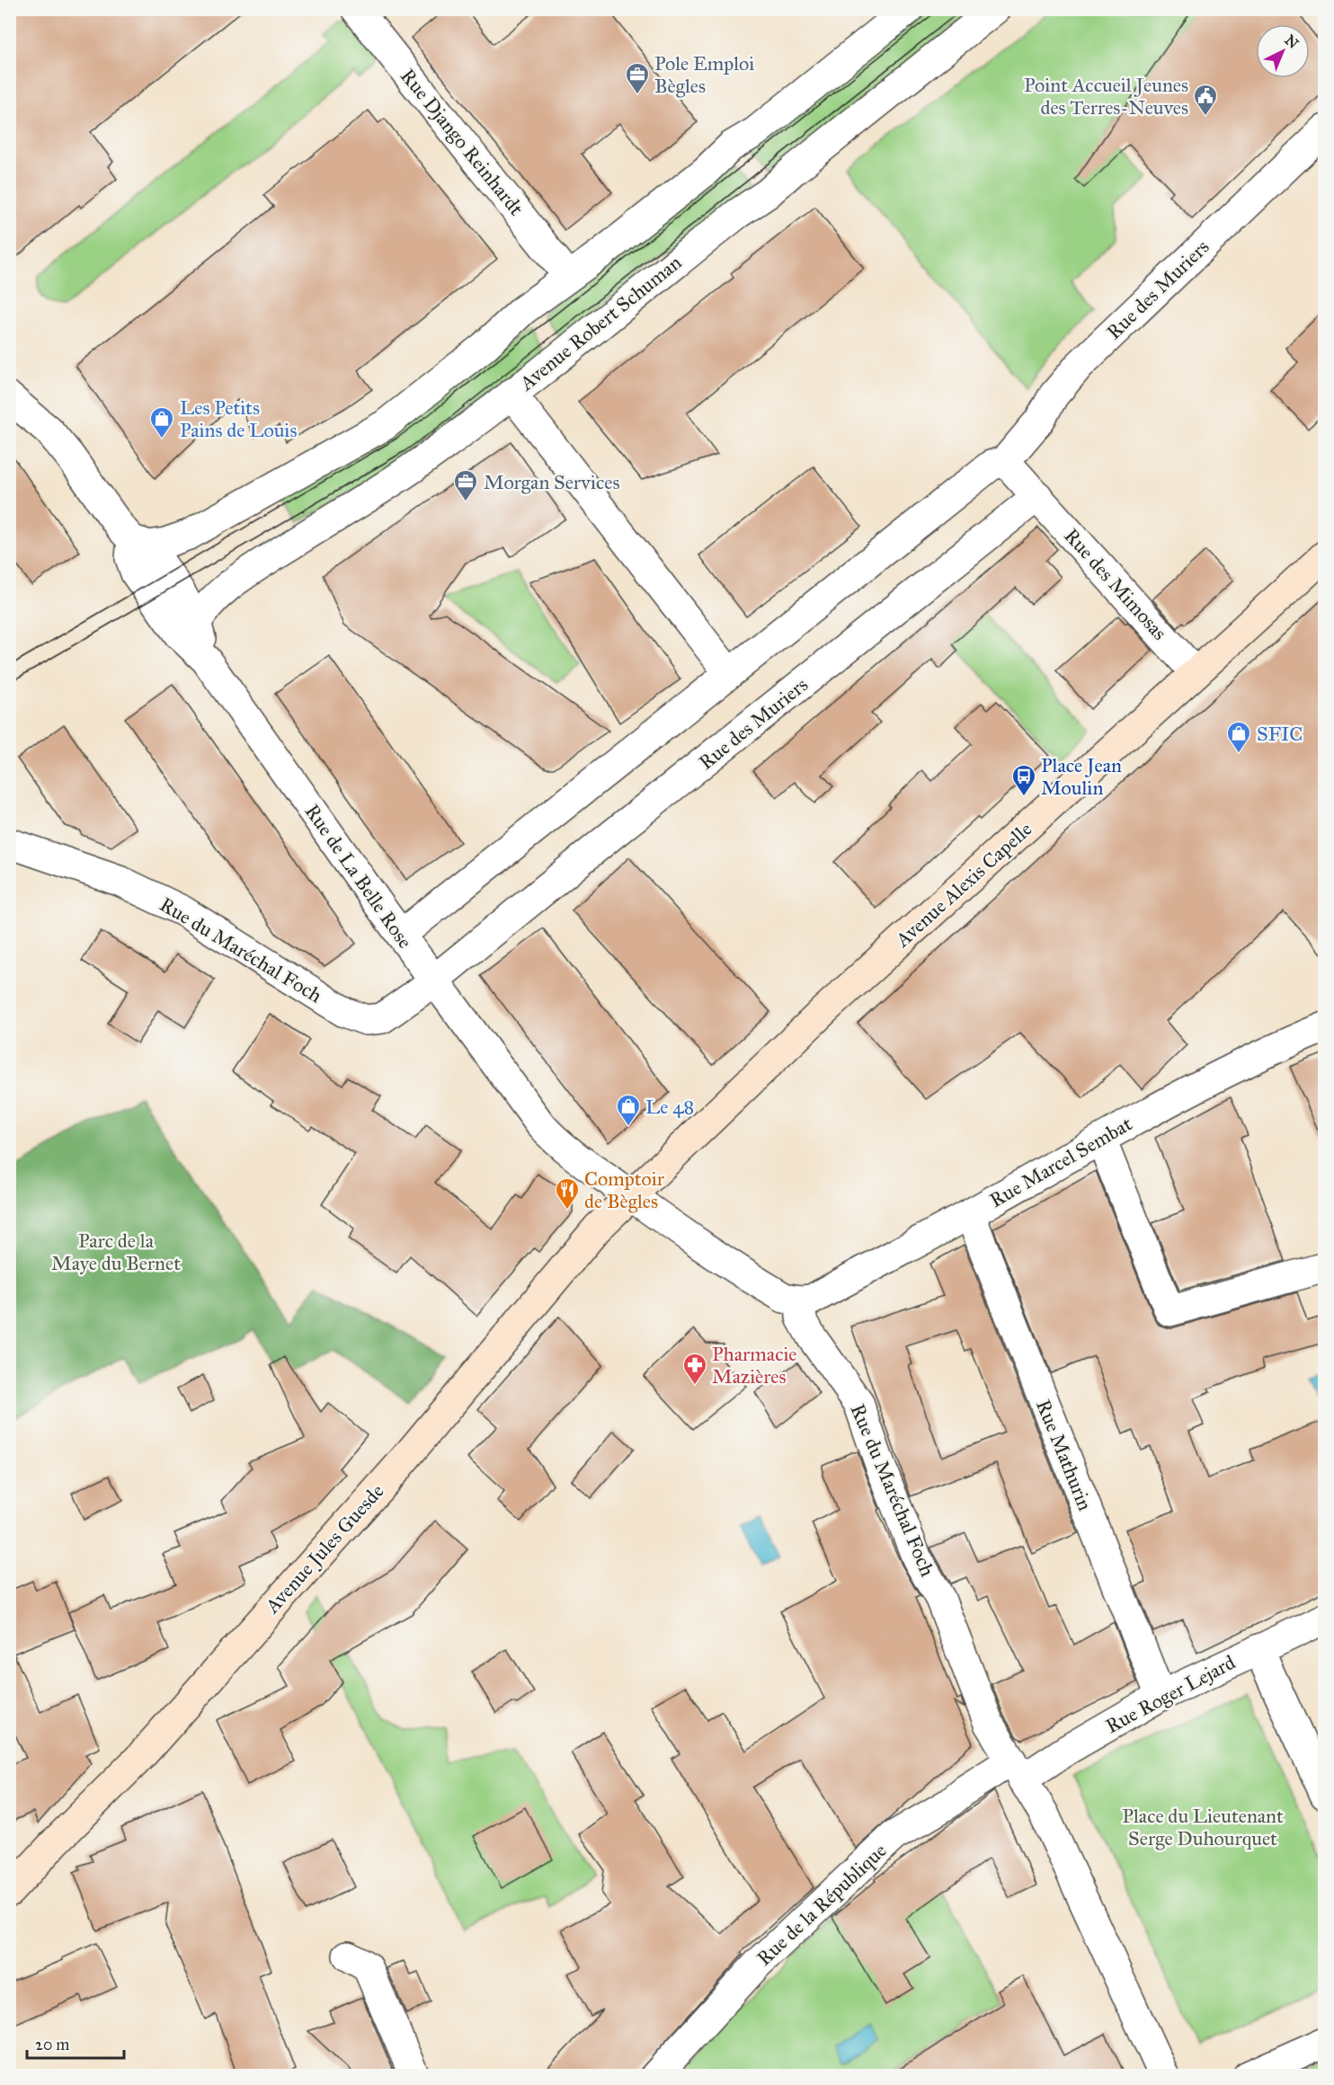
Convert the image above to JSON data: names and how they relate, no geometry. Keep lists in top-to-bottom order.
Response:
{
  "streets": {
    "street": [
      "Rue Django Reinhardt",
      "Rue des Muriers",
      "Avenue Robert Schuman",
      "Rue des Mimosas",
      "Rue de La Belle Rose",
      "Avenue Alexis Capelle",
      "Rue du Maréchal Foch",
      "Rue Marcel Sembat",
      "Rue Mathurin",
      "Avenue Jules Guesde",
      "Rue Roger Lejard",
      "Rue de la République"
    ]
  },
  "crossings": [
    ["Rue des Muriers", "Rue des Mimosas"],
    ["Rue des Muriers", "Rue de La Belle Rose"],
    ["Rue des Muriers", "Rue du Maréchal Foch"],
    ["Avenue Robert Schuman", "Rue de La Belle Rose"],
    ["Rue des Mimosas", "Avenue Alexis Capelle"],
    ["Rue de La Belle Rose", "Avenue Alexis Capelle"],
    ["Rue de La Belle Rose", "Rue du Maréchal Foch"],
    ["Rue de La Belle Rose", "Avenue Jules Guesde"],
    ["Avenue Alexis Capelle", "Avenue Jules Guesde"],
    ["Rue du Maréchal Foch", "Rue Marcel Sembat"],
    ["Rue du Maréchal Foch", "Rue Roger Lejard"],
    ["Rue du Maréchal Foch", "Rue de la République"],
    ["Rue Marcel Sembat", "Rue Mathurin"],
    ["Rue Mathurin", "Rue Roger Lejard"],
    ["Rue Roger Lejard", "Rue de la République"]
  ],
  "parks": ["Parc de la Maye du Bernet", "Place du Lieutenant Serge Duhourquet"],
  "places": {
    "office": ["Pole Emploi Bègles", "Morgan Services"],
    "public building": ["Point Accueil Jeunes des Terres-Neuves"],
    "shop": ["Les Petits Pains de Louis", "SFIC", "Le 48"],
    "bus stop": ["Place Jean Moulin"],
    "restaurant": ["Comptoir de Bègles"],
    "pharmacy": ["Pharmacie Mazières"]
  },
  "scale_bar": "20 m",
  "north": "top right"
}
